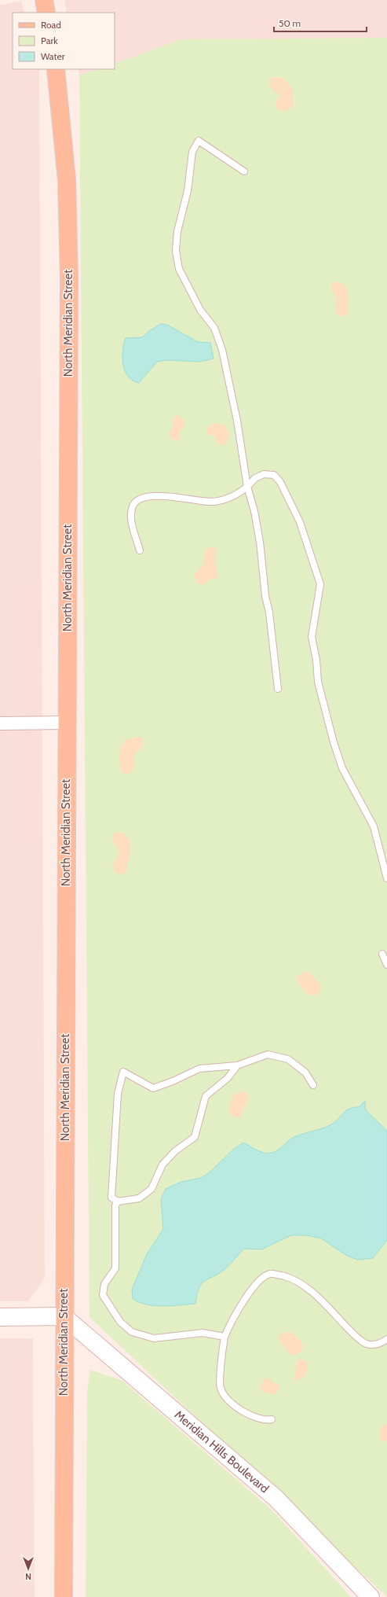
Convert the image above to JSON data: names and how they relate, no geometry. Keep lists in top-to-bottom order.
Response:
{
  "streets": {
    "main road": ["North Meridian Street", "Meridian Hills Boulevard"]
  },
  "crossings": [
    ["North Meridian Street", "Meridian Hills Boulevard"]
  ],
  "legend": ["Road", "Park", "Water"],
  "scale_bar": "50 m",
  "north": "bottom"
}
